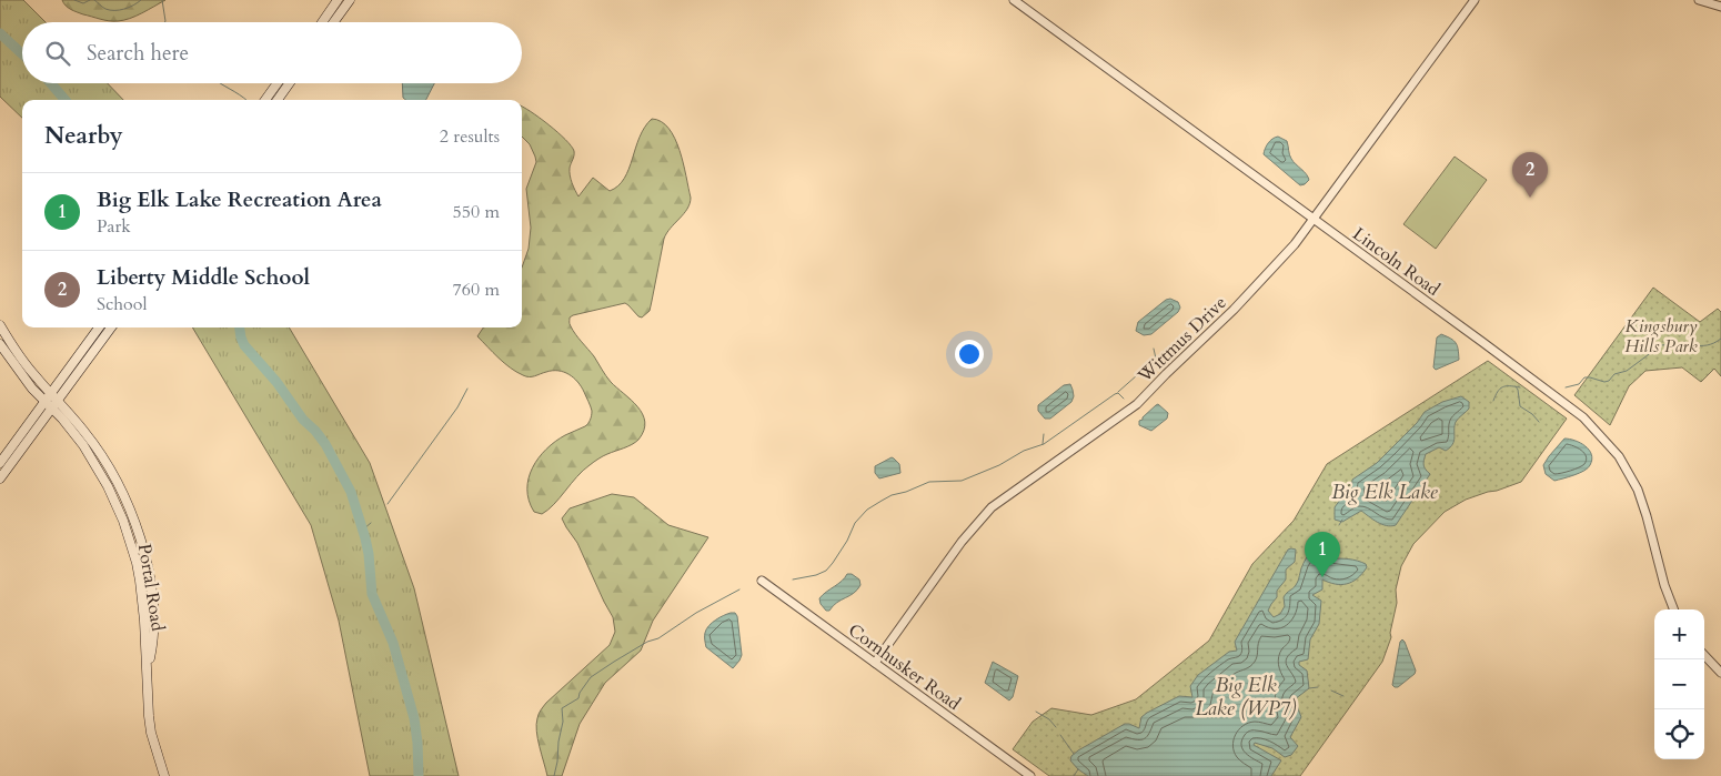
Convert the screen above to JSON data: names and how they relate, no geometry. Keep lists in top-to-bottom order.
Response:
{
  "streets": {
    "main road": ["Portal Road"],
    "street": ["Lincoln Road", "Wittmus Drive", "Cornhusker Road"]
  },
  "crossings": [
    ["Lincoln Road", "Wittmus Drive"],
    ["Wittmus Drive", "Cornhusker Road"]
  ],
  "water": ["Big Elk Lake", "Big Elk Lake (WP7)"],
  "parks": ["Kingsbury Hills Park"],
  "page": {
    "search": "Search here",
    "heading": ["Nearby", "2 results"],
    "pins": ["2", "1"],
    "list": [
      {
        "mark": "1",
        "name": "Big Elk Lake Recreation Area",
        "note": "Park",
        "value": "550 m"
      },
      {
        "mark": "2",
        "name": "Liberty Middle School",
        "note": "School",
        "value": "760 m"
      }
    ],
    "map_buttons": ["+", "−"]
  }
}
